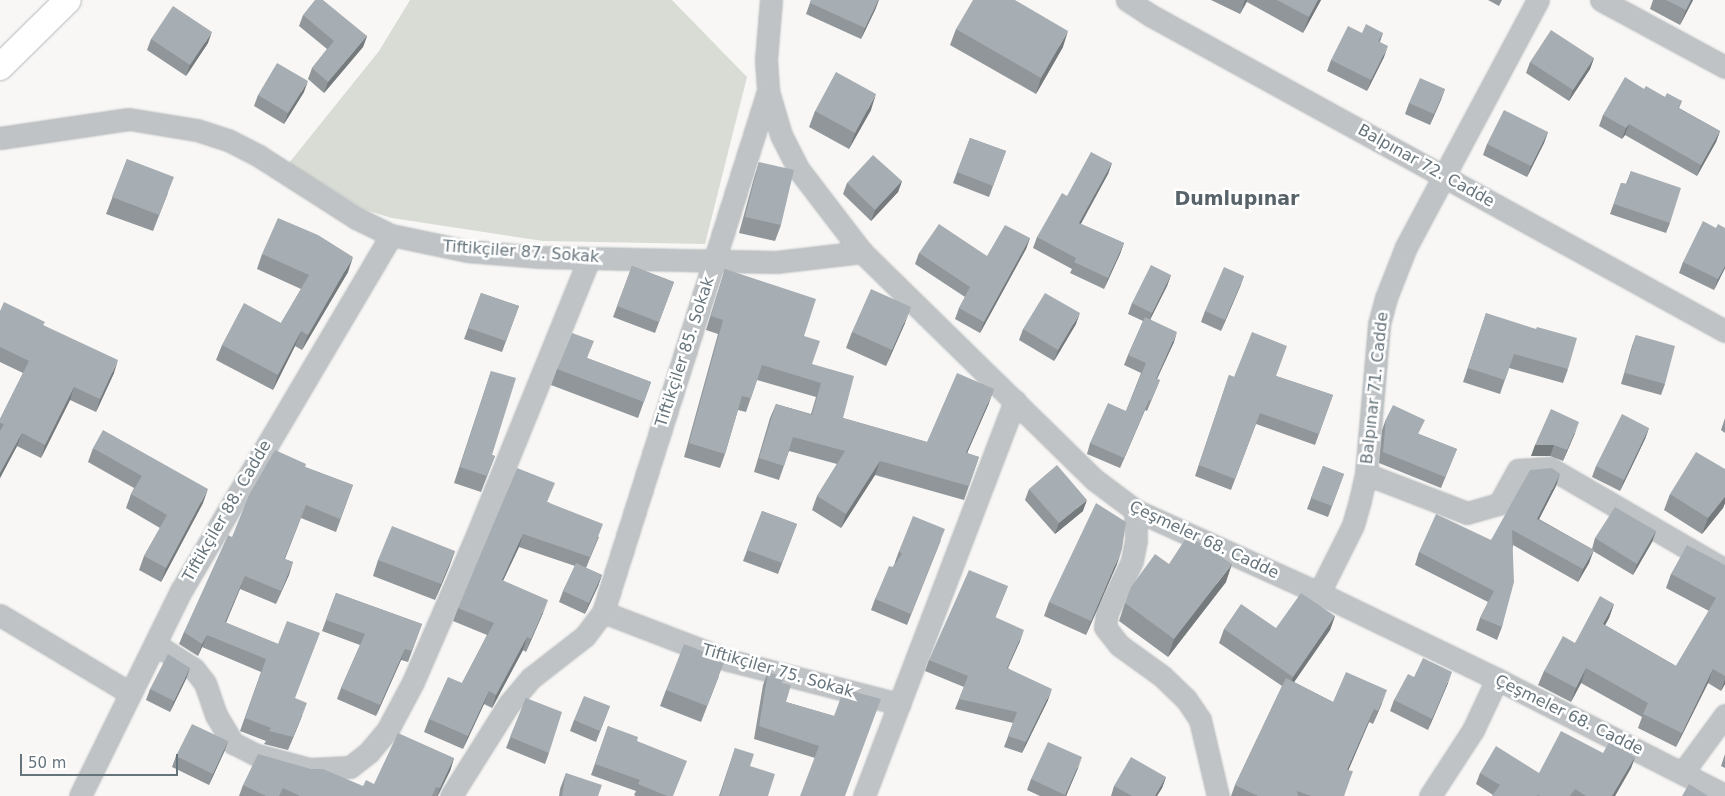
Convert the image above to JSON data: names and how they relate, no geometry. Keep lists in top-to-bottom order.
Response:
{
  "streets": {
    "street": [
      "Balpınar 72. Cadde",
      "Tiftikçiler 87. Sokak",
      "Tiftikçiler 85. Sokak",
      "Balpınar 71. Cadde",
      "Tiftikçiler 88. Cadde",
      "Çeşmeler 68. Cadde",
      "Tiftikçiler 75. Sokak"
    ]
  },
  "crossings": [
    ["Balpınar 72. Cadde", "Balpınar 71. Cadde"],
    ["Tiftikçiler 87. Sokak", "Tiftikçiler 85. Sokak"],
    ["Tiftikçiler 87. Sokak", "Tiftikçiler 88. Cadde"],
    ["Tiftikçiler 87. Sokak", "Çeşmeler 68. Cadde"],
    ["Tiftikçiler 85. Sokak", "Çeşmeler 68. Cadde"],
    ["Tiftikçiler 85. Sokak", "Tiftikçiler 75. Sokak"],
    ["Balpınar 71. Cadde", "Çeşmeler 68. Cadde"]
  ],
  "districts": ["Dumlupınar"],
  "scale_bar": "50 m"
}
